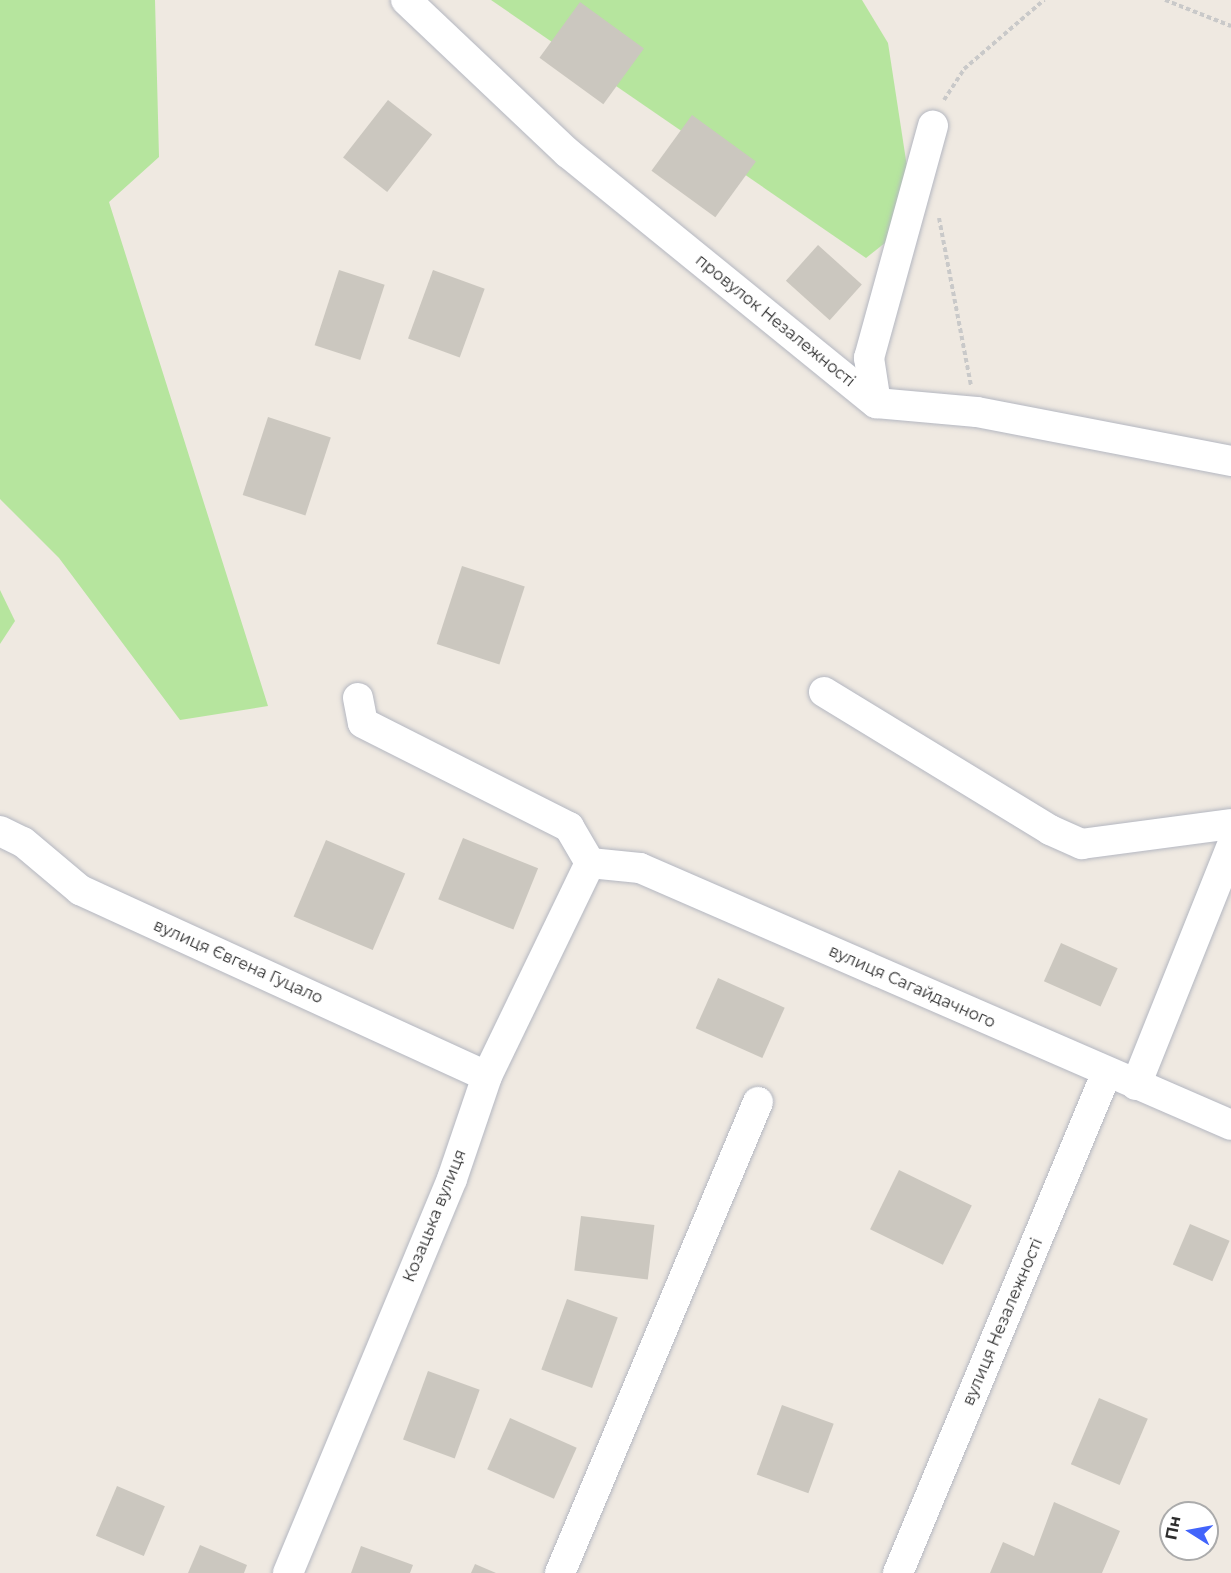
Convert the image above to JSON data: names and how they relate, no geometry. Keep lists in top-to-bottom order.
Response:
{
  "streets": {
    "street": [
      "провулок Незалежності",
      "вулиця Євгена Гуцало",
      "вулиця Сагайдачного",
      "Козацька вулиця",
      "вулиця Незалежності"
    ]
  },
  "crossings": [
    ["вулиця Євгена Гуцало", "Козацька вулиця"],
    ["вулиця Сагайдачного", "Козацька вулиця"],
    ["вулиця Сагайдачного", "вулиця Незалежності"]
  ],
  "north": "left"
}
